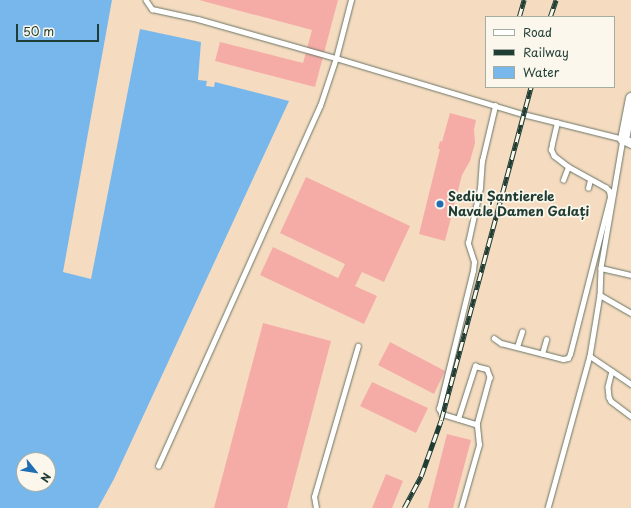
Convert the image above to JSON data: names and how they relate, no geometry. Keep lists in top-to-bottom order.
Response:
{
  "places": ["Sediu Șantierele Navale Damen Galați"],
  "legend": ["Road", "Railway", "Water"],
  "scale_bar": "50 m",
  "north": "bottom right"
}
